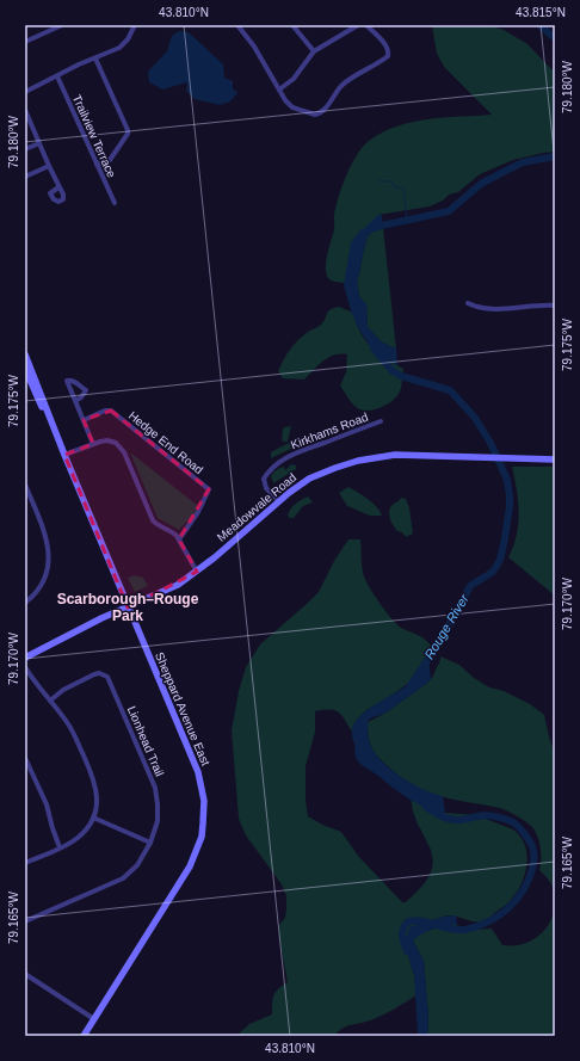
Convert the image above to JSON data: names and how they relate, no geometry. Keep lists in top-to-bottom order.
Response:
{
  "streets": {
    "main road": ["Meadowvale Road", "Sheppard Avenue East"],
    "street": [
      "Trailview Terrace",
      "Kirkhams Road",
      "Hedge End Road",
      "Lionhead Trail"
    ]
  },
  "crossings": [
    ["Kirkhams Road", "Meadowvale Road"],
    ["Meadowvale Road", "Sheppard Avenue East"]
  ],
  "districts": ["Scarborough–Rouge Park"],
  "water": ["Rouge River"],
  "coordinates": [
    "43.810°N",
    "43.815°N",
    "79.180°W",
    "79.175°W",
    "79.170°W",
    "79.165°W"
  ]
}
